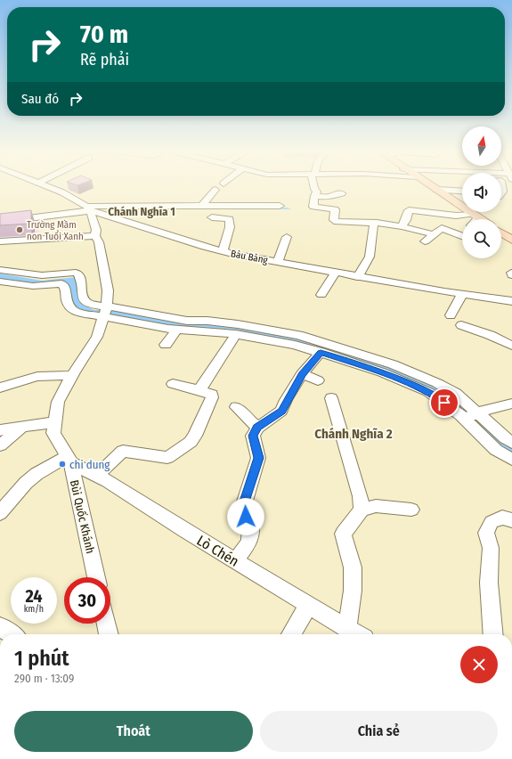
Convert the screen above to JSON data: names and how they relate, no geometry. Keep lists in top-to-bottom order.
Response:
{
  "streets": {
    "street": ["Bàu Bàng", "Bùi Quốc Khánh", "Lò Chén"]
  },
  "crossings": [
    ["Bàu Bàng", "Bùi Quốc Khánh"],
    ["Bùi Quốc Khánh", "Lò Chén"]
  ],
  "districts": ["Chánh Nghĩa 1", "Chánh Nghĩa 2"],
  "places": ["Trường Mầm non Tuổi Xanh", "chi dung"],
  "north": "top",
  "page": {
    "turn": ["70 m", "Rẽ phải"],
    "then": "Sau đó",
    "speed": "24 km/h",
    "limit": "30",
    "heading": ["1 phút", "290 m · 13:09"],
    "buttons": ["Thoát", "Chia sẻ"]
  }
}
